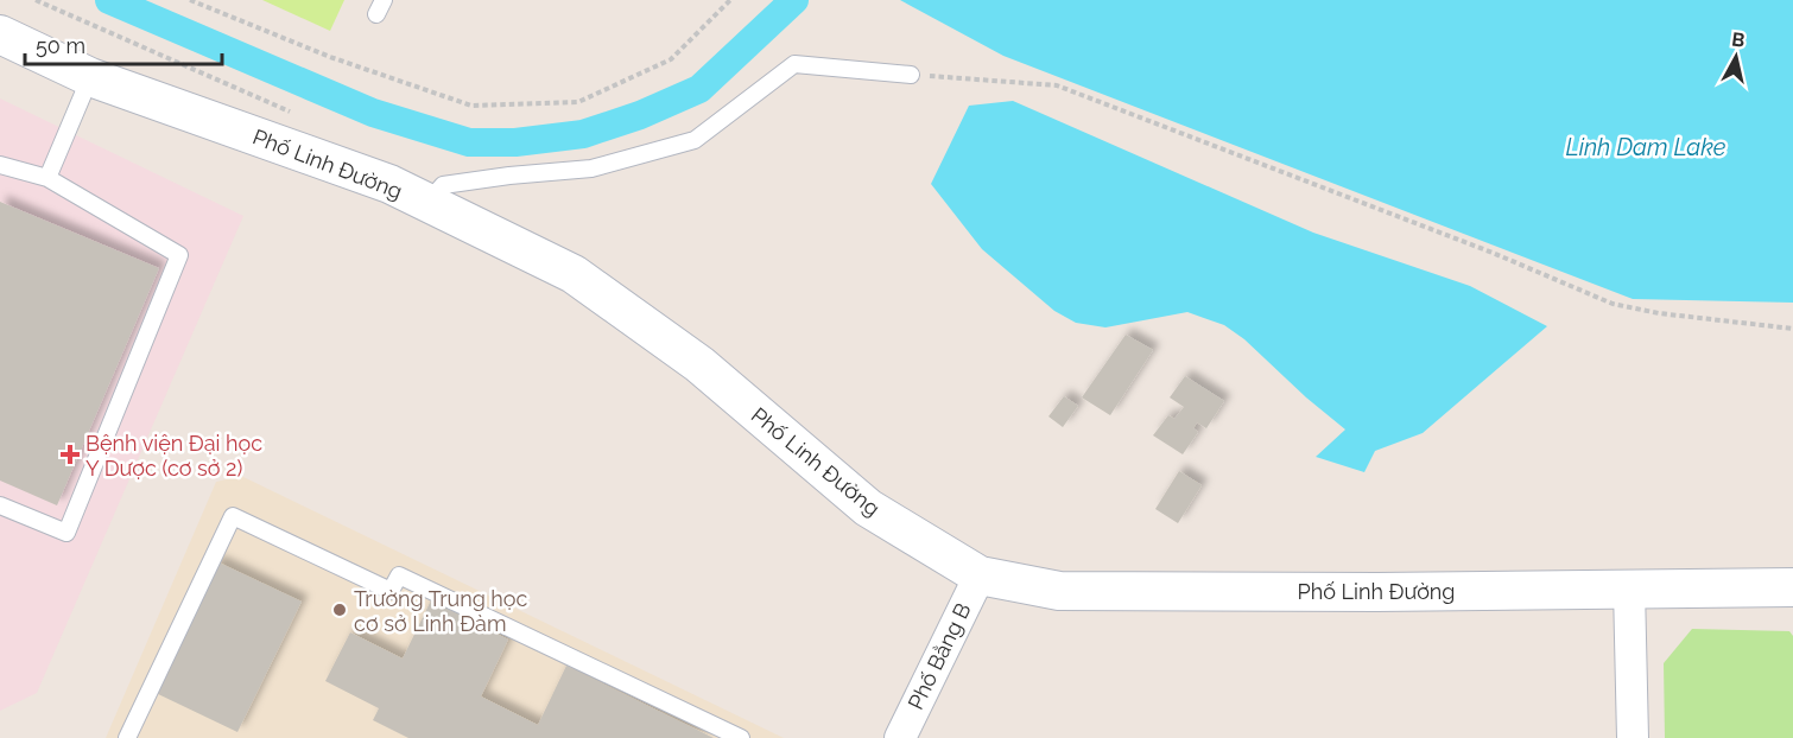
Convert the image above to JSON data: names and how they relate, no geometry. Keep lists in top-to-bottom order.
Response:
{
  "streets": {
    "street": ["Phố Linh Đường", "Phố Bằng B"]
  },
  "crossings": [
    ["Phố Linh Đường", "Phố Bằng B"]
  ],
  "water": ["Linh Dam Lake"],
  "places": {
    "health": ["Bệnh viện Đại học Y Dược (cơ sở 2)"],
    "other": ["Trường Trung học cơ sở Linh Đàm"]
  },
  "scale_bar": "50 m",
  "north": "top"
}
